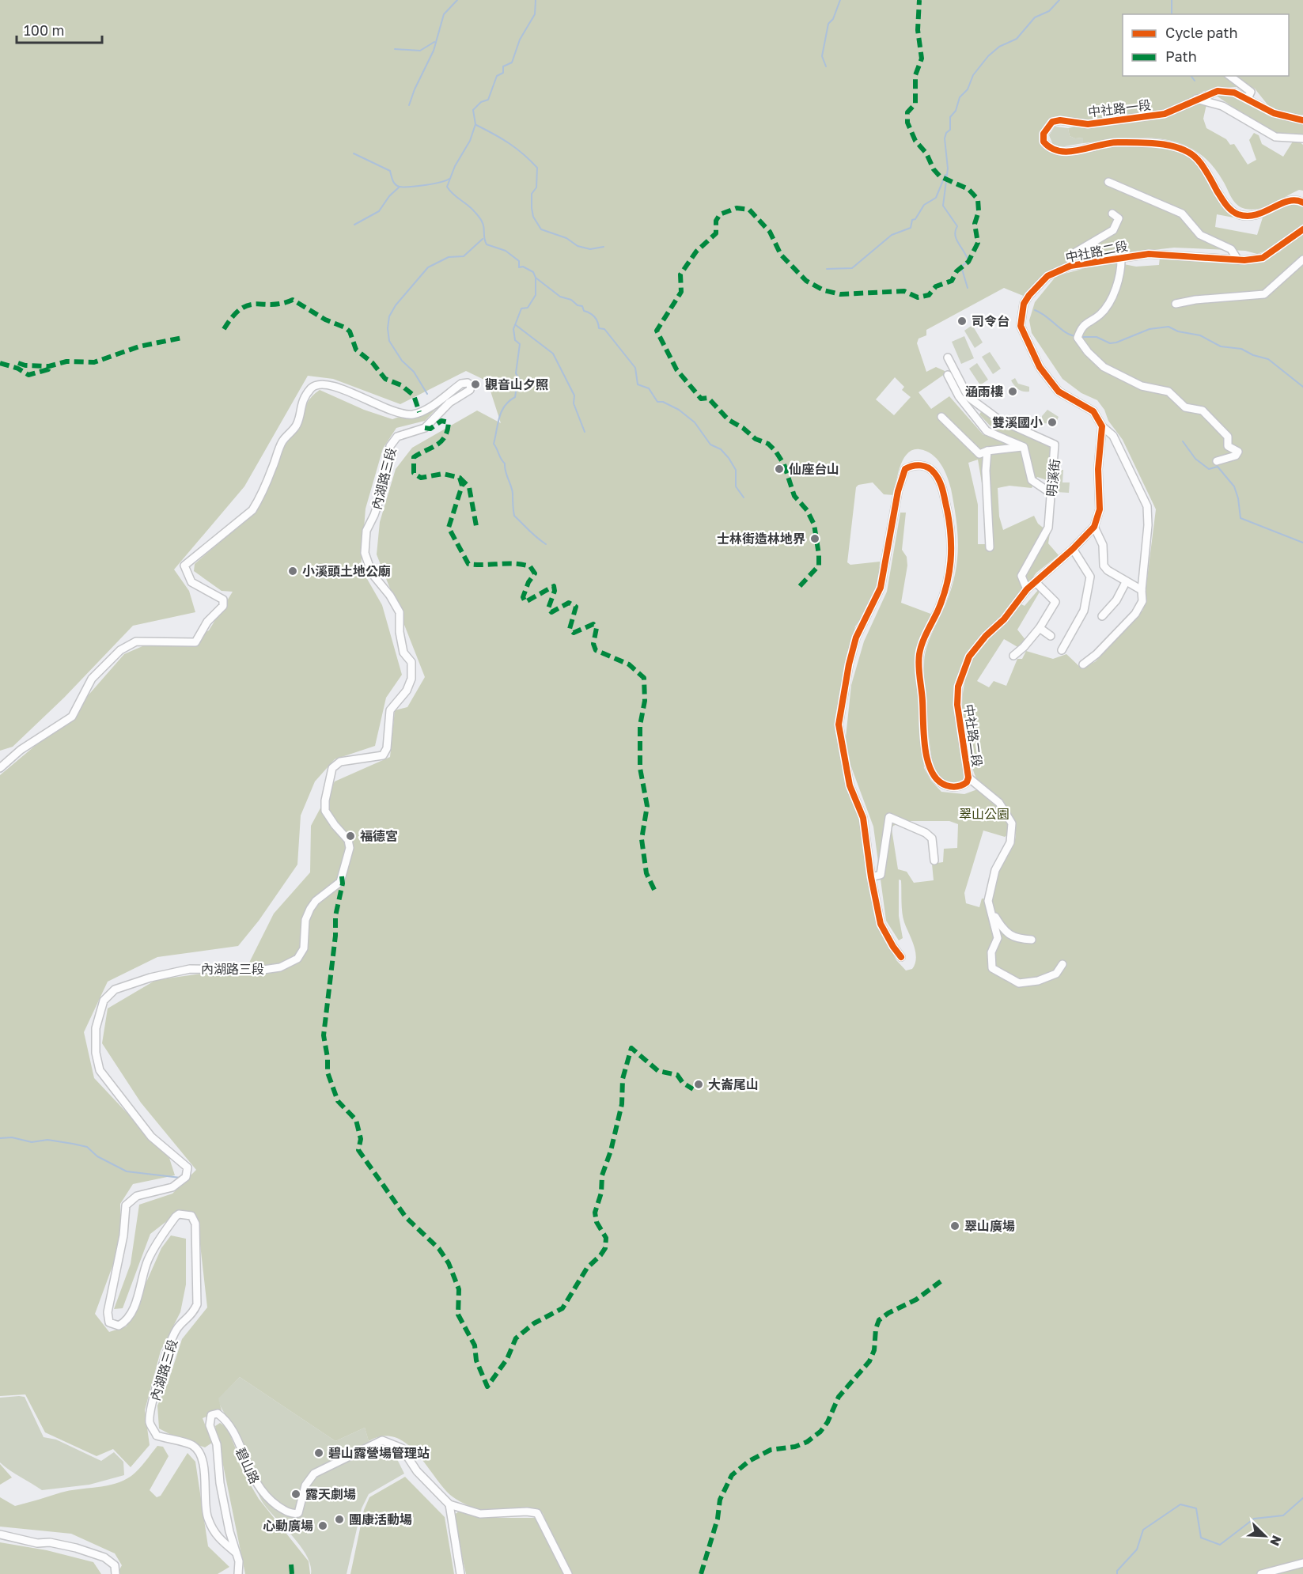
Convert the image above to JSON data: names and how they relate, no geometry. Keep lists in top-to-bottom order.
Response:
{
  "streets": {
    "street": [
      "中社路一段",
      "中社路二段",
      "明溪街",
      "內湖路三段",
      "碧山路"
    ]
  },
  "crossings": [
    ["中社路二段", "明溪街"],
    ["內湖路三段", "碧山路"]
  ],
  "parks": ["翠山公園"],
  "places": [
    "司令台",
    "觀音山夕照",
    "涵雨樓",
    "雙溪國小",
    "仙座台山",
    "士林街造林地界",
    "小溪頭土地公廟",
    "福德宮",
    "大崙尾山",
    "翠山廣場",
    "碧山露營場管理站",
    "露天劇場",
    "團康活動場",
    "心動廣場"
  ],
  "legend": ["Cycle path", "Path"],
  "scale_bar": "100 m",
  "north": "bottom right"
}
